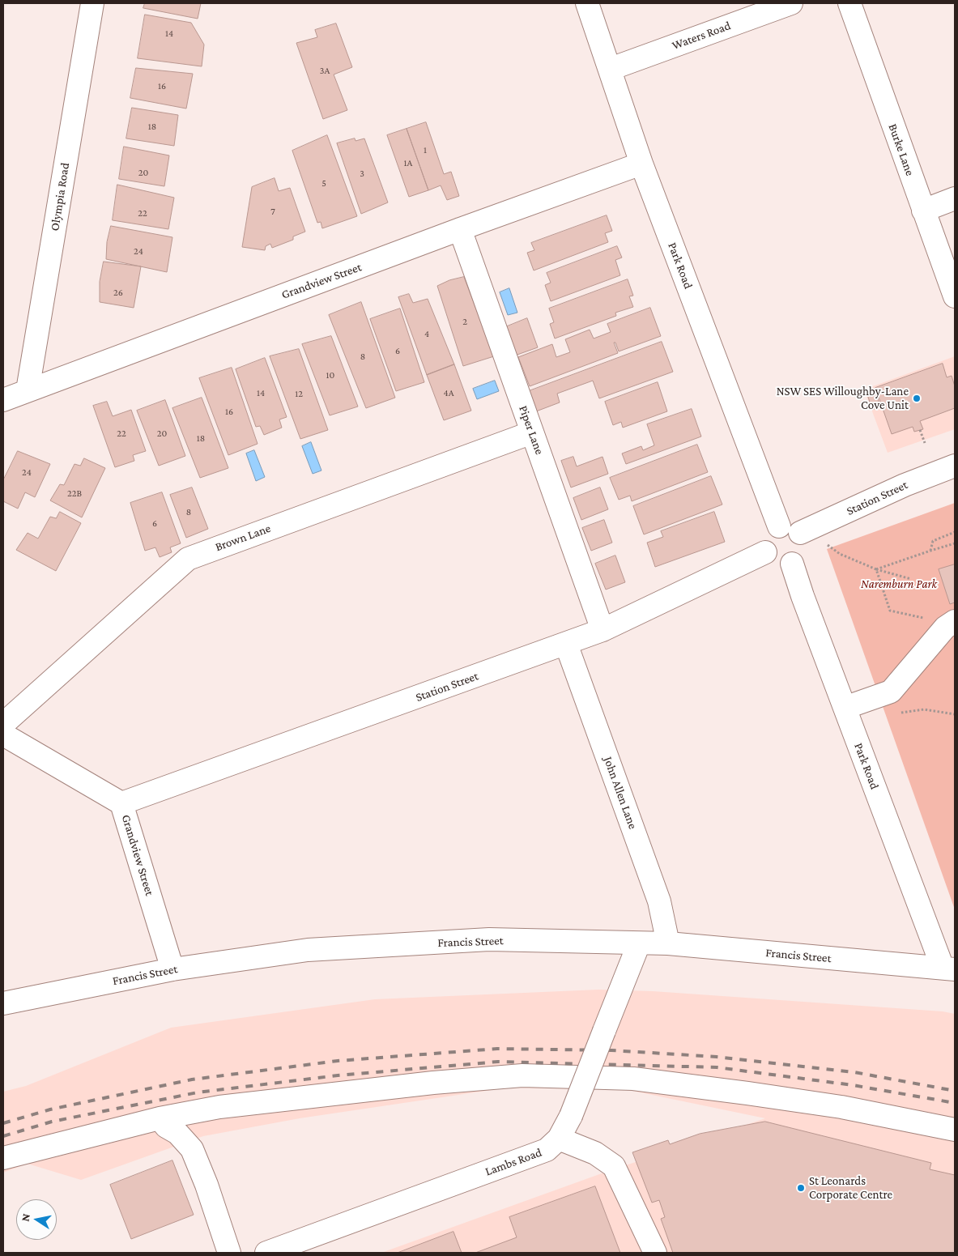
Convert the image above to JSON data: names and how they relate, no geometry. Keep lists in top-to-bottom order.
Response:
{
  "streets": {
    "street": [
      "Waters Road",
      "Burke Lane",
      "Olympia Road",
      "Park Road",
      "Grandview Street",
      "Piper Lane",
      "Station Street",
      "Brown Lane",
      "John Allen Lane",
      "Francis Street",
      "Lambs Road"
    ]
  },
  "crossings": [
    ["Waters Road", "Park Road"],
    ["Olympia Road", "Grandview Street"],
    ["Park Road", "Grandview Street"],
    ["Park Road", "Station Street"],
    ["Park Road", "Francis Street"],
    ["Grandview Street", "Piper Lane"],
    ["Grandview Street", "Station Street"],
    ["Grandview Street", "Francis Street"],
    ["Piper Lane", "Station Street"],
    ["Piper Lane", "Brown Lane"],
    ["Station Street", "John Allen Lane"],
    ["John Allen Lane", "Francis Street"],
    ["Francis Street", "Lambs Road"]
  ],
  "parks": ["Naremburn Park"],
  "places": ["NSW SES Willoughby-Lane Cove Unit", "St Leonards Corporate Centre"],
  "house_numbers": [
    "14",
    "3A",
    "16",
    "18",
    "1",
    "1A",
    "20",
    "3",
    "5",
    "7",
    "22",
    "24",
    "26",
    "2",
    "4",
    "6",
    "8",
    "10",
    "14",
    "4A",
    "12",
    "16",
    "22",
    "20",
    "18",
    "24",
    "22B",
    "8",
    "6"
  ],
  "north": "left"
}
